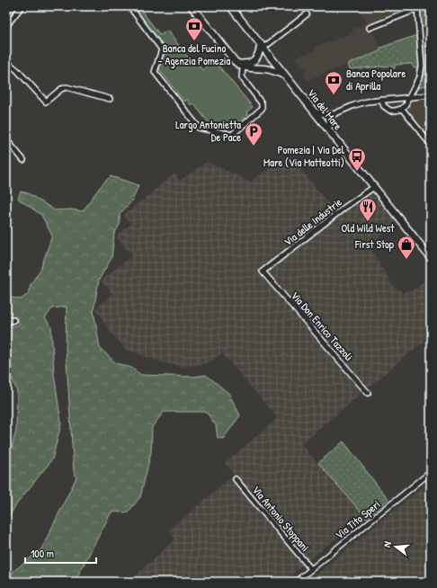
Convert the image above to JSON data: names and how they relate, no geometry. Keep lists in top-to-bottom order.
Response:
{
  "streets": {
    "main road": ["Via del Mare"],
    "street": [
      "Via delle Industrie",
      "Via Don Enrico Tazzoli",
      "Via Antonio Stoppani",
      "Via Tito Speri"
    ]
  },
  "crossings": [
    ["Via del Mare", "Via delle Industrie"],
    ["Via delle Industrie", "Via Don Enrico Tazzoli"],
    ["Via Antonio Stoppani", "Via Tito Speri"]
  ],
  "places": {
    "bank": ["Banca del Fucino - Agenzia Pomezia", "Banca Popolare di Aprilla"],
    "parking": ["Largo Antonietta De Pace"],
    "bus stop": ["Pomezia | Via Del Mare (Via Matteotti)"],
    "restaurant": ["Old Wild West"],
    "shop": ["First Stop"]
  },
  "scale_bar": "100 m",
  "north": "left"
}
